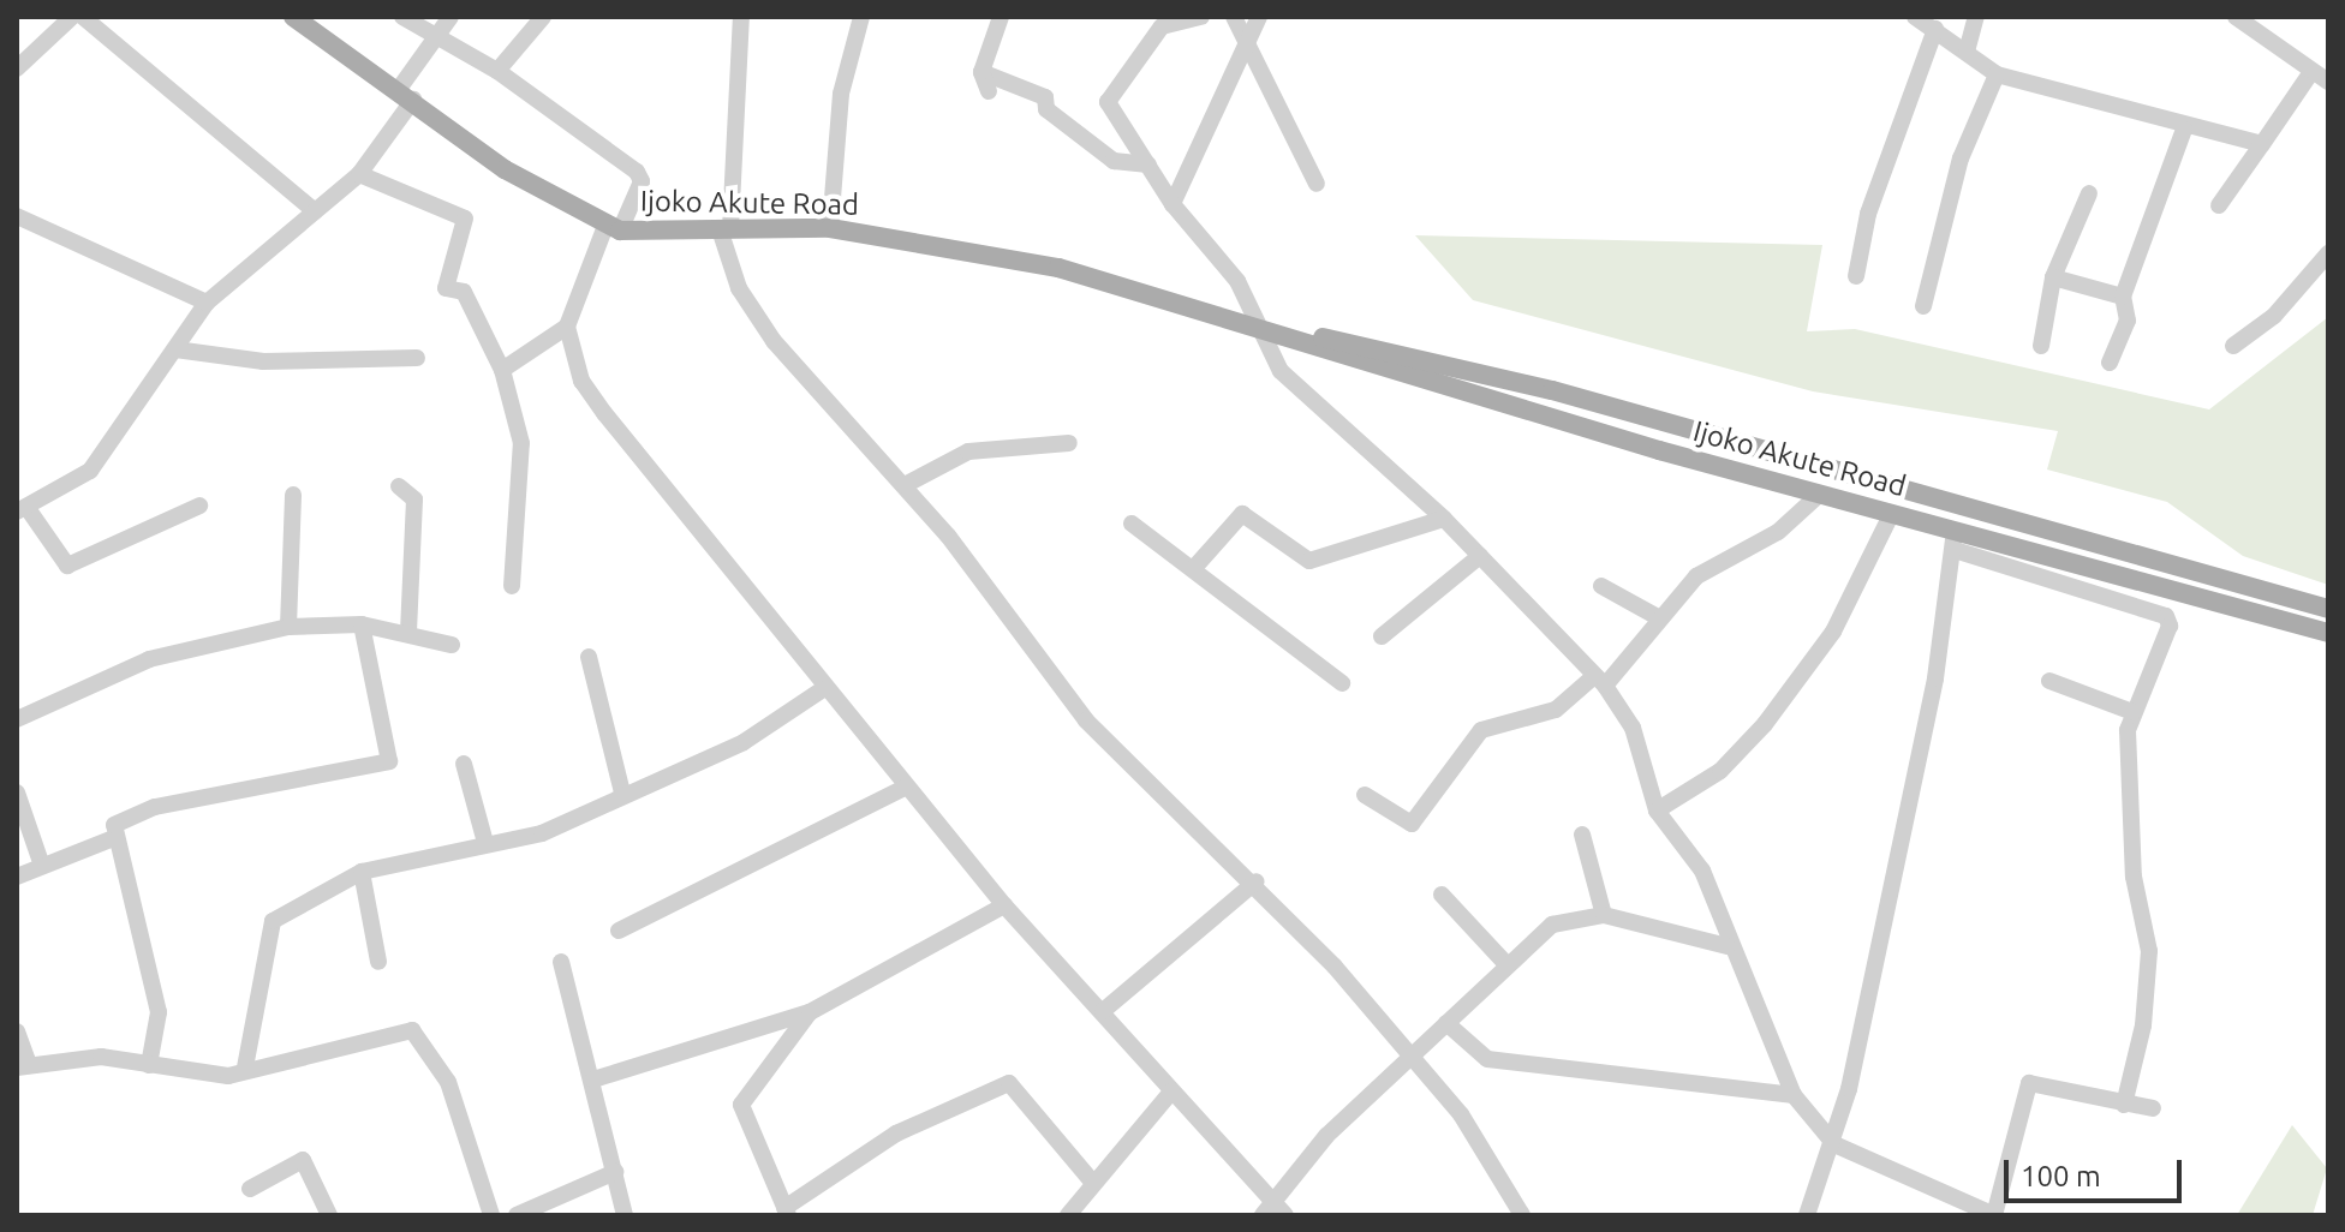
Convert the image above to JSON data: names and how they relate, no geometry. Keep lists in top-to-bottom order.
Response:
{
  "streets": {
    "main road": ["Ijoko Akute Road"]
  },
  "scale_bar": "100 m"
}
